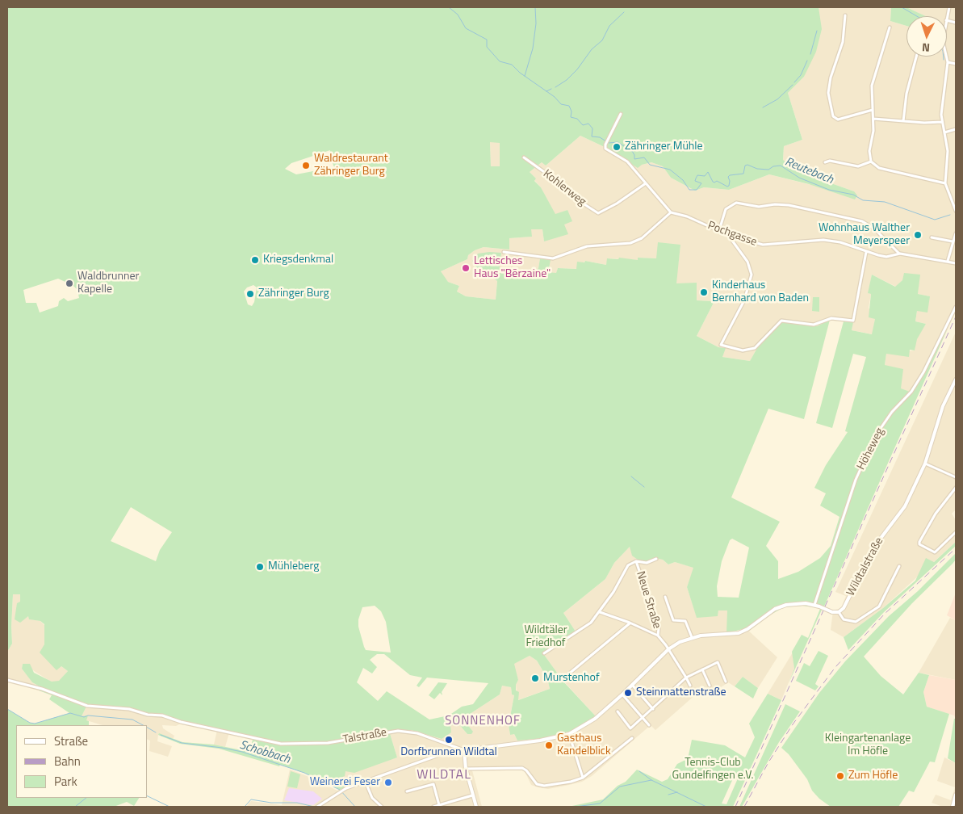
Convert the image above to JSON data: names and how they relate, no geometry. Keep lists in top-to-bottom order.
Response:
{
  "streets": {
    "street": [
      "Kohlerweg",
      "Pochgasse",
      "Höheweg",
      "Wildtalstraße",
      "Neue Straße",
      "Talstraße"
    ]
  },
  "districts": ["SONNENHOF", "WILDTAL"],
  "water": ["Reutebach", "Schobbach"],
  "parks": ["Wildtäler Friedhof", "Kleingartenanlage Im Höfle", "Tennis-Club Gundelfingen e.V."],
  "places": [
    "Zähringer Mühle",
    "Waldrestaurant Zähringer Burg",
    "Wohnhaus Walther Meyerspeer",
    "Kriegsdenkmal",
    "Lettisches Haus \"Bērzaine\"",
    "Waldbrunner Kapelle",
    "Kinderhaus Bernhard von Baden",
    "Zähringer Burg",
    "Mühleberg",
    "Murstenhof",
    "Steinmattenstraße",
    "Dorfbrunnen Wildtal",
    "Gasthaus Kandelblick",
    "Zum Höfle",
    "Weinerei Feser"
  ],
  "legend": ["Straße", "Bahn", "Park"],
  "north": "bottom"
}
